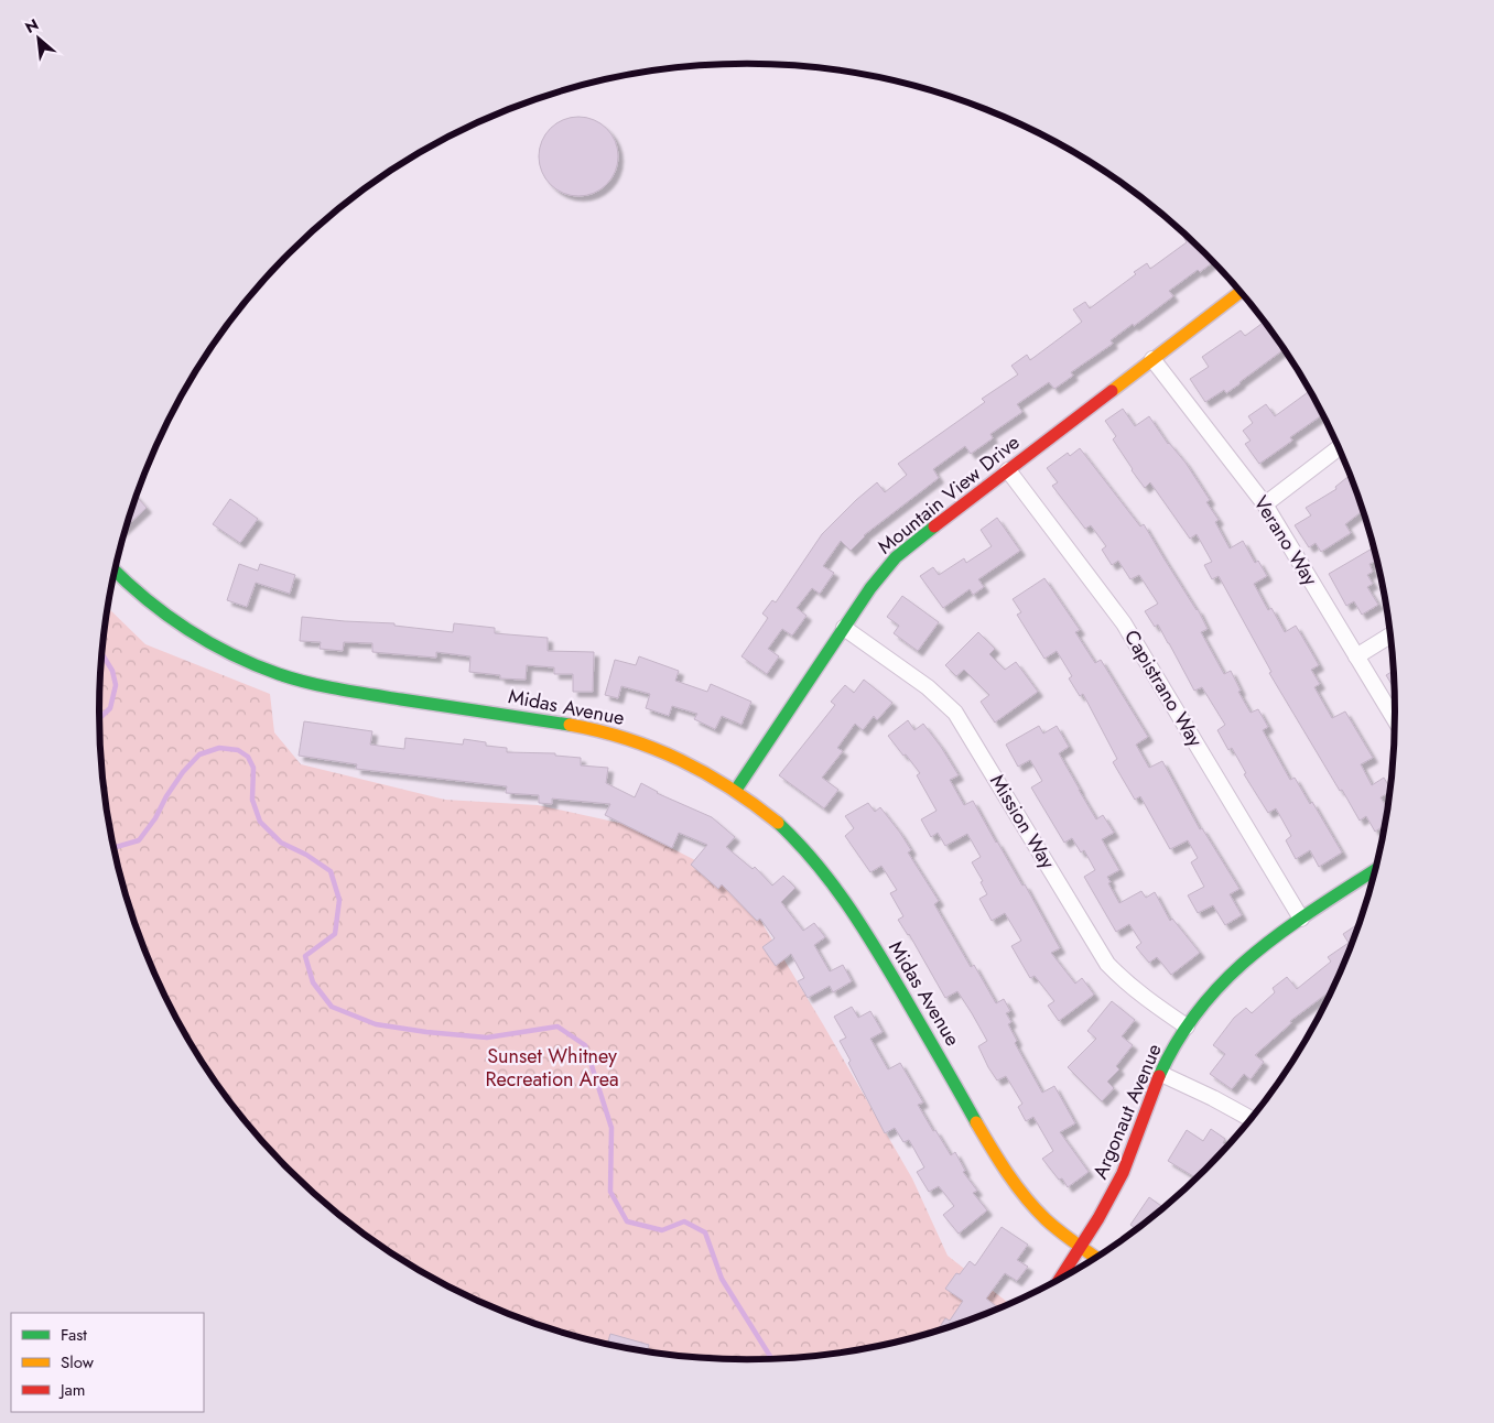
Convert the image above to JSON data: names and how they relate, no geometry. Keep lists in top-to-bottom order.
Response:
{
  "streets": {
    "street": [
      "Mountain View Drive",
      "Verano Way",
      "Capistrano Way",
      "Midas Avenue",
      "Mission Way",
      "Argonaut Avenue"
    ]
  },
  "crossings": [
    ["Mountain View Drive", "Verano Way"],
    ["Mountain View Drive", "Capistrano Way"],
    ["Mountain View Drive", "Midas Avenue"],
    ["Mountain View Drive", "Mission Way"],
    ["Capistrano Way", "Argonaut Avenue"],
    ["Midas Avenue", "Argonaut Avenue"],
    ["Mission Way", "Argonaut Avenue"]
  ],
  "parks": ["Sunset Whitney Recreation Area"],
  "legend": ["Fast", "Slow", "Jam"],
  "north": "top left"
}
